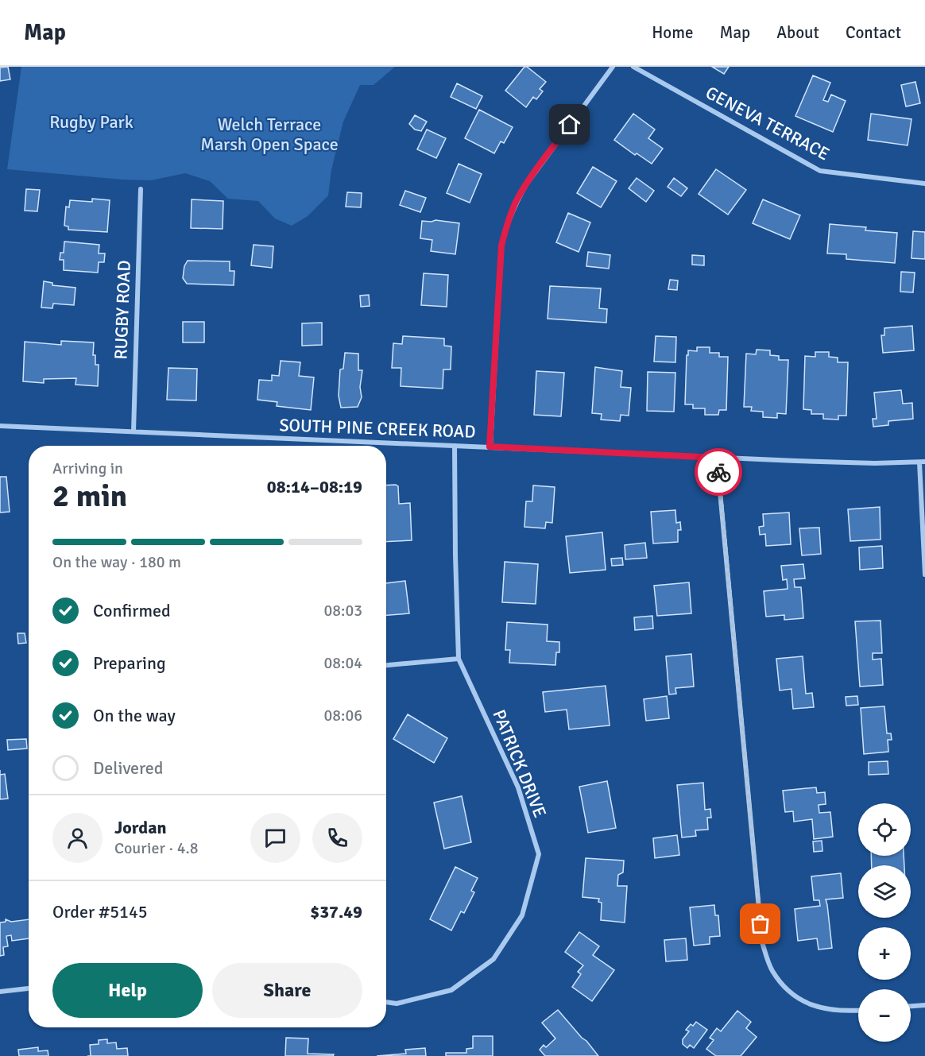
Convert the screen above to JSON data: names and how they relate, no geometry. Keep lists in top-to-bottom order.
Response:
{
  "streets": {
    "street": [
      "GENEVA TERRACE",
      "RUGBY ROAD",
      "SOUTH PINE CREEK ROAD",
      "PATRICK DRIVE"
    ]
  },
  "crossings": [
    ["RUGBY ROAD", "SOUTH PINE CREEK ROAD"],
    ["SOUTH PINE CREEK ROAD", "PATRICK DRIVE"]
  ],
  "parks": ["Rugby Park", "Welch Terrace Marsh Open Space"],
  "page": {
    "header": "Map",
    "nav": [
      "Home",
      "Map",
      "About",
      "Contact"
    ],
    "heading": ["2 min", "Arriving in", "08:14–08:19"],
    "panel": [
      "Jordan",
      "Courier · 4.8",
      "Order #5145",
      "$37.49"
    ],
    "bar": "On the way · 180 m",
    "list": [
      ["Confirmed", "08:03"],
      ["Preparing", "08:04"],
      ["On the way", "08:06"],
      "Delivered"
    ],
    "map_buttons": ["+", "−"],
    "buttons": ["Help", "Share"]
  }
}
